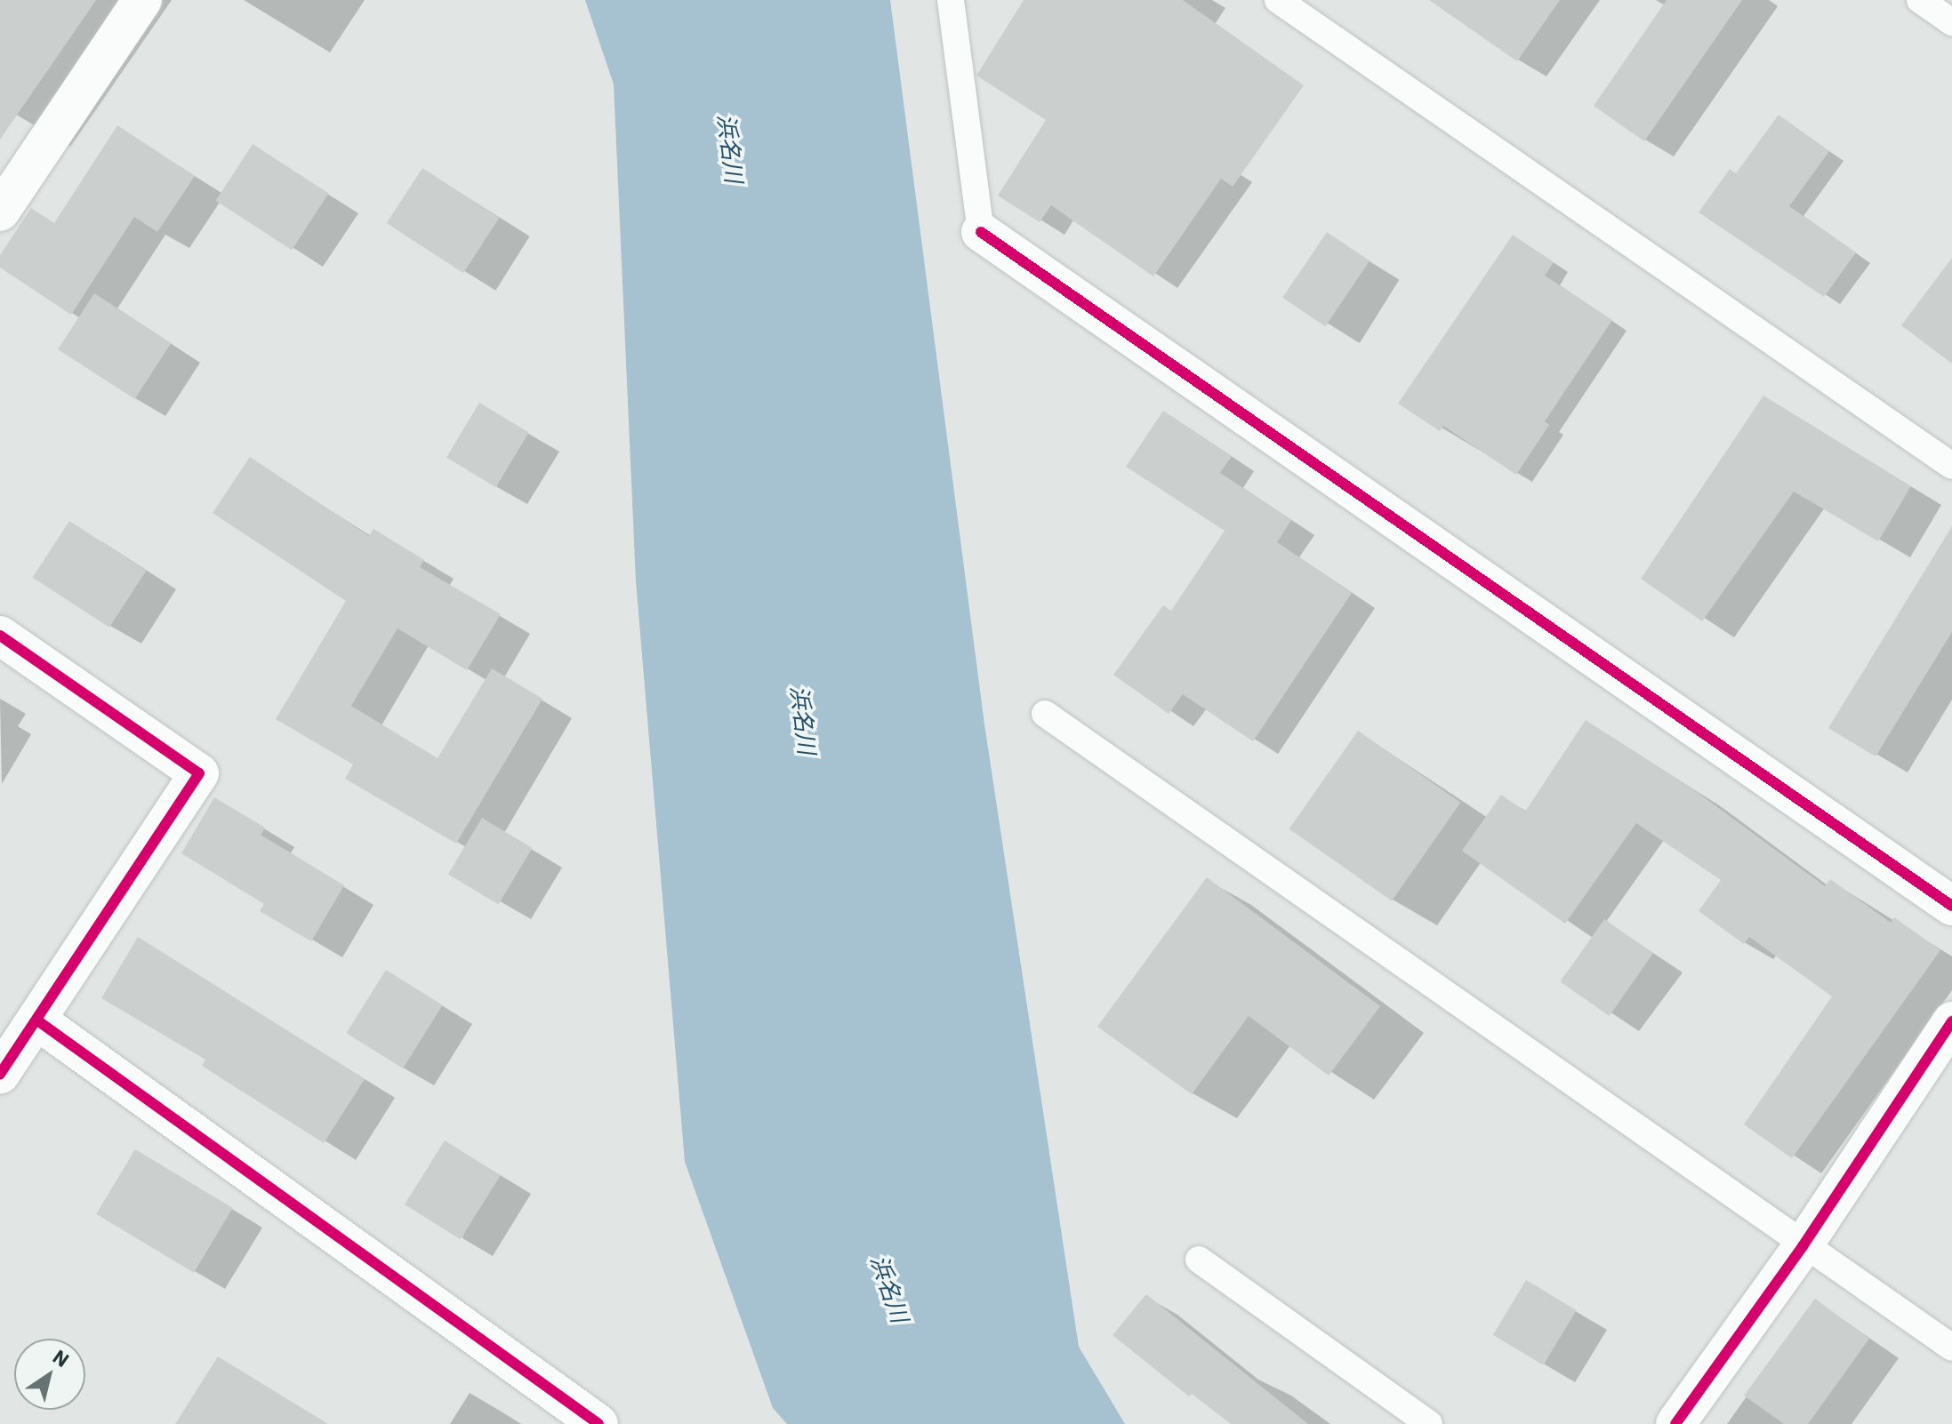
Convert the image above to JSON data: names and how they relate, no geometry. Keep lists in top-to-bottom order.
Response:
{
  "water": ["浜名川"],
  "north": "top right"
}
